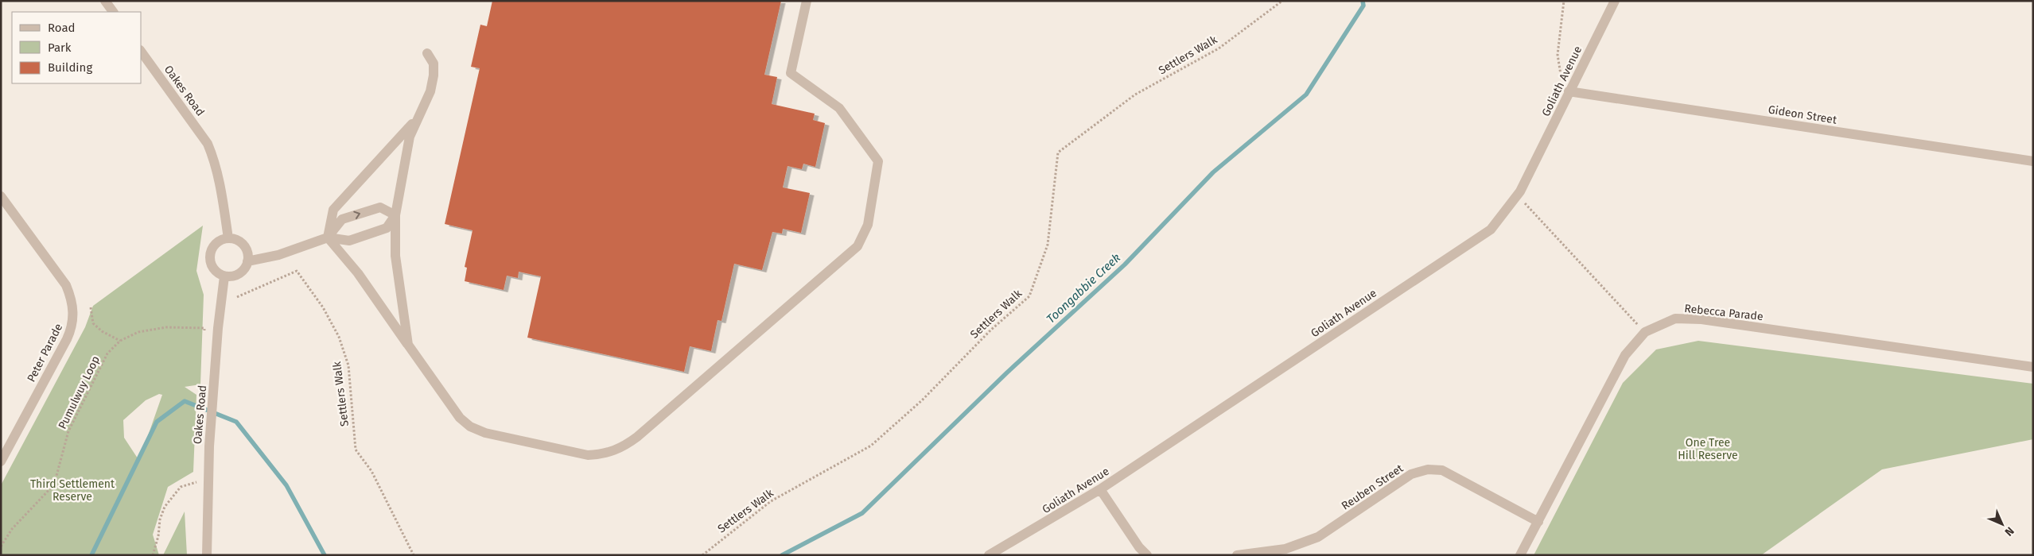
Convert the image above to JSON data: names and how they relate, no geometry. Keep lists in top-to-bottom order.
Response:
{
  "streets": {
    "street": [
      "Goliath Avenue",
      "Oakes Road",
      "Gideon Street",
      "Rebecca Parade",
      "Peter Parade",
      "Reuben Street"
    ],
    "path": ["Settlers Walk", "Pumulwuy Loop"]
  },
  "crossings": [
    ["Goliath Avenue", "Gideon Street"],
    ["Rebecca Parade", "Reuben Street"]
  ],
  "water": ["Toongabbie Creek"],
  "parks": ["One Tree Hill Reserve", "Third Settlement Reserve"],
  "legend": ["Road", "Park", "Building"],
  "north": "bottom right"
}
